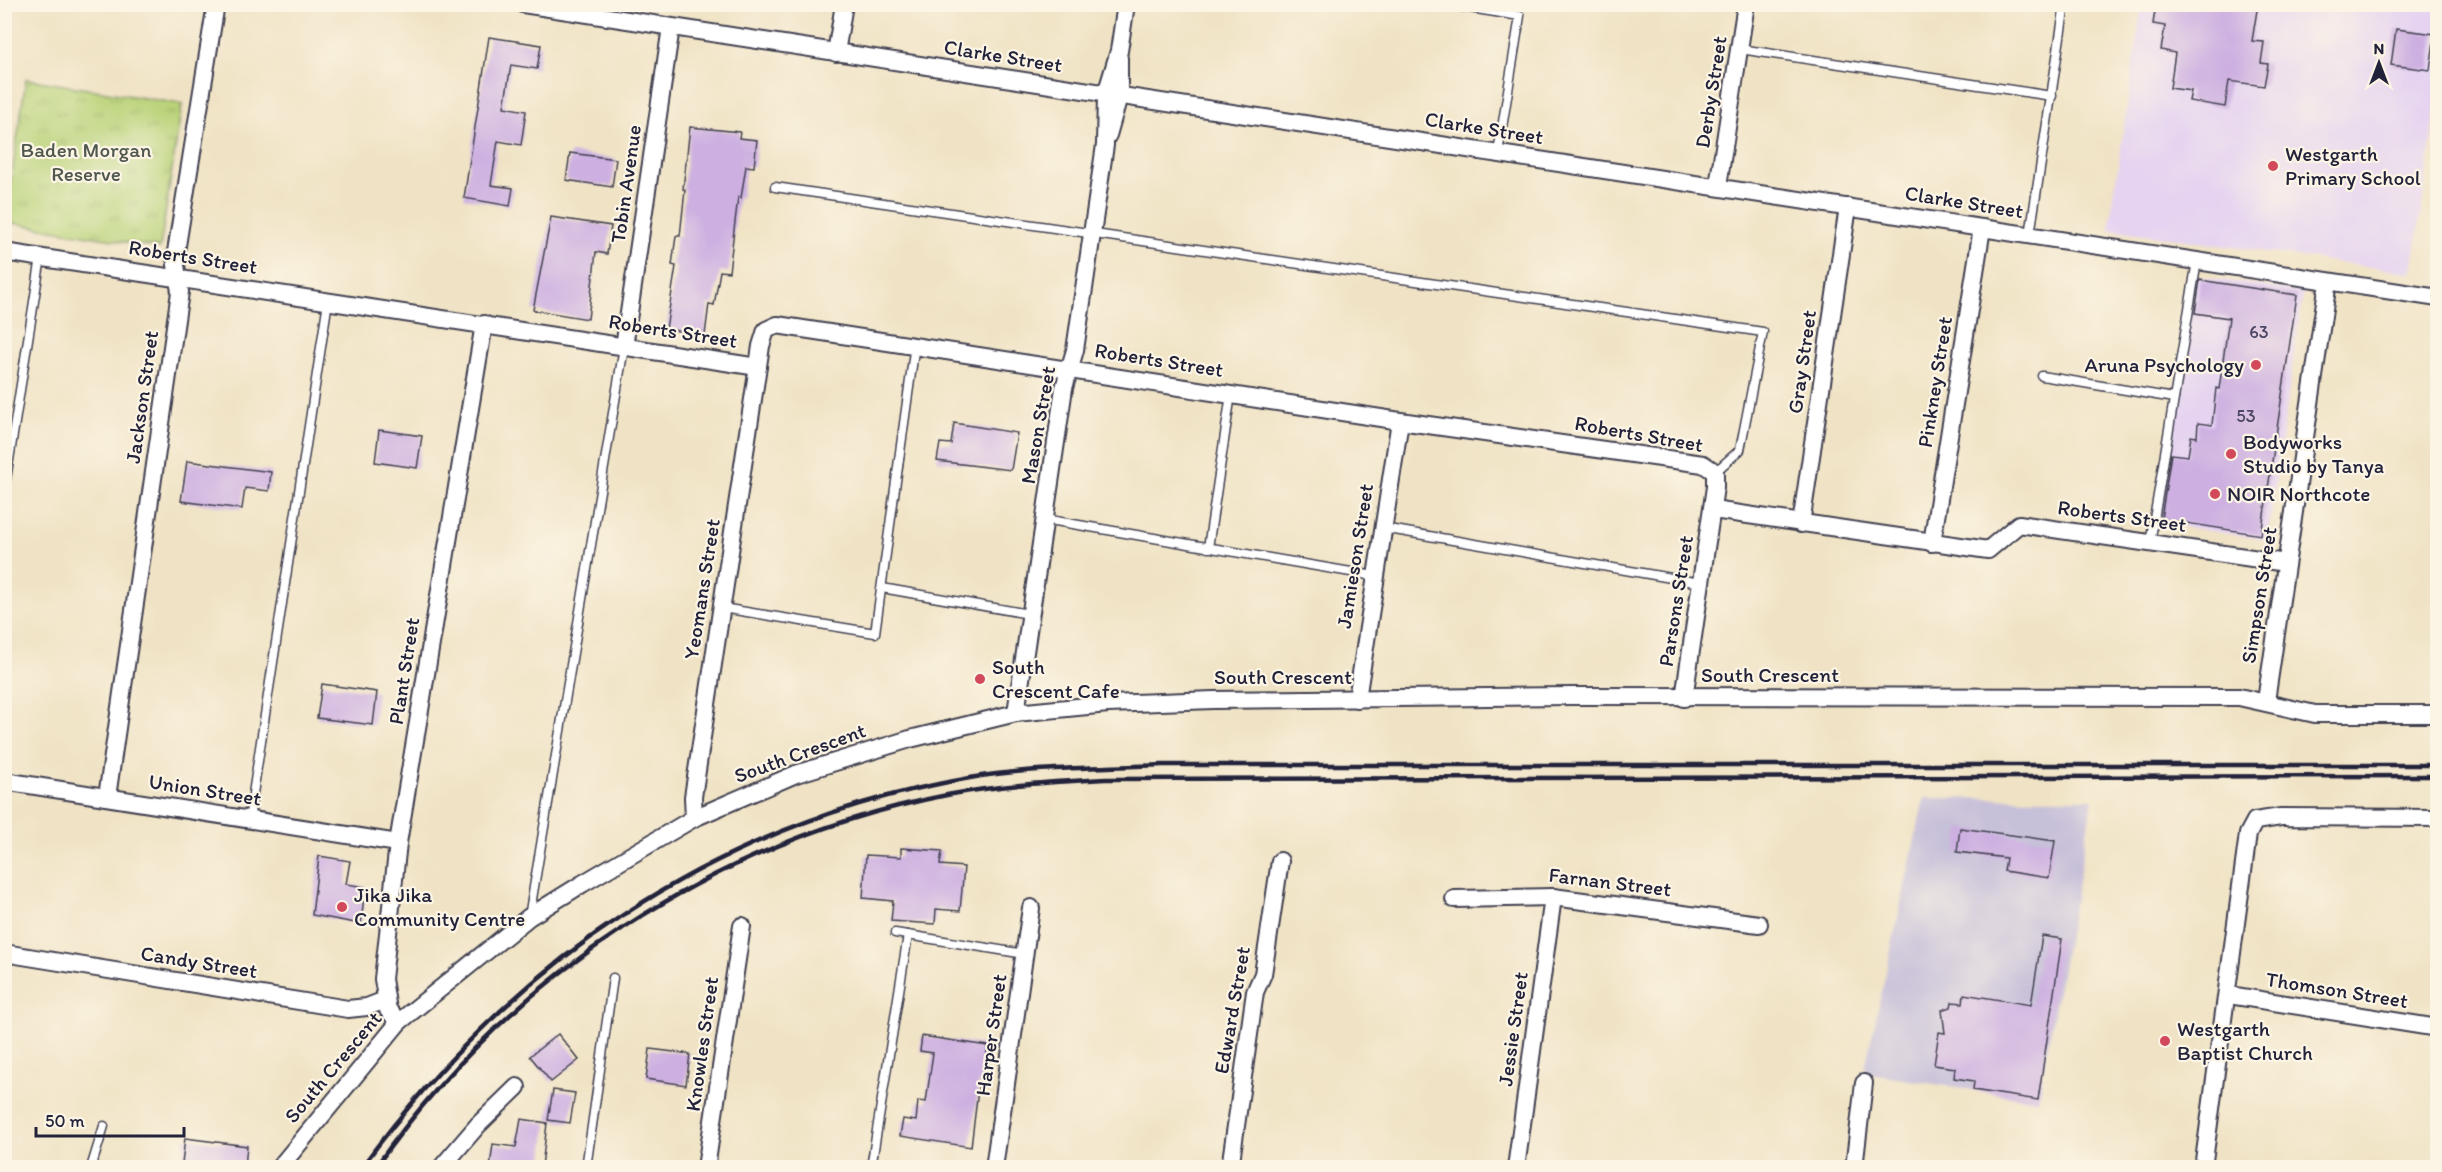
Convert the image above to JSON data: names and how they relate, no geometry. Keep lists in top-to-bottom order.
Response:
{
  "streets": {
    "street": [
      "Clarke Street",
      "Derby Street",
      "Tobin Avenue",
      "Roberts Street",
      "Gray Street",
      "Pinkney Street",
      "Jackson Street",
      "Mason Street",
      "Jamieson Street",
      "Yeomans Street",
      "Simpson Street",
      "Parsons Street",
      "Plant Street",
      "South Crescent",
      "Union Street",
      "Farnan Street",
      "Candy Street",
      "Thomson Street",
      "Edward Street",
      "Jessie Street",
      "Harper Street",
      "Knowles Street"
    ]
  },
  "crossings": [
    ["Clarke Street", "Derby Street"],
    ["Clarke Street", "Tobin Avenue"],
    ["Clarke Street", "Gray Street"],
    ["Clarke Street", "Pinkney Street"],
    ["Clarke Street", "Mason Street"],
    ["Clarke Street", "Simpson Street"],
    ["Tobin Avenue", "Roberts Street"],
    ["Roberts Street", "Gray Street"],
    ["Roberts Street", "Pinkney Street"],
    ["Roberts Street", "Jackson Street"],
    ["Roberts Street", "Mason Street"],
    ["Roberts Street", "Jamieson Street"],
    ["Roberts Street", "Yeomans Street"],
    ["Roberts Street", "Simpson Street"],
    ["Roberts Street", "Parsons Street"],
    ["Roberts Street", "Plant Street"],
    ["Jackson Street", "Union Street"],
    ["Mason Street", "South Crescent"],
    ["Jamieson Street", "South Crescent"],
    ["Yeomans Street", "South Crescent"],
    ["Simpson Street", "South Crescent"],
    ["Parsons Street", "South Crescent"],
    ["Plant Street", "Union Street"],
    ["Plant Street", "Candy Street"],
    ["Farnan Street", "Jessie Street"]
  ],
  "parks": ["Baden Morgan Reserve"],
  "places": [
    "Westgarth Primary School",
    "Aruna Psychology",
    "Bodyworks Studio by Tanya",
    "NOIR Northcote",
    "South Crescent Cafe",
    "Jika Jika Community Centre",
    "Westgarth Baptist Church"
  ],
  "house_numbers": ["63", "53"],
  "scale_bar": "50 m",
  "north": "top"
}
